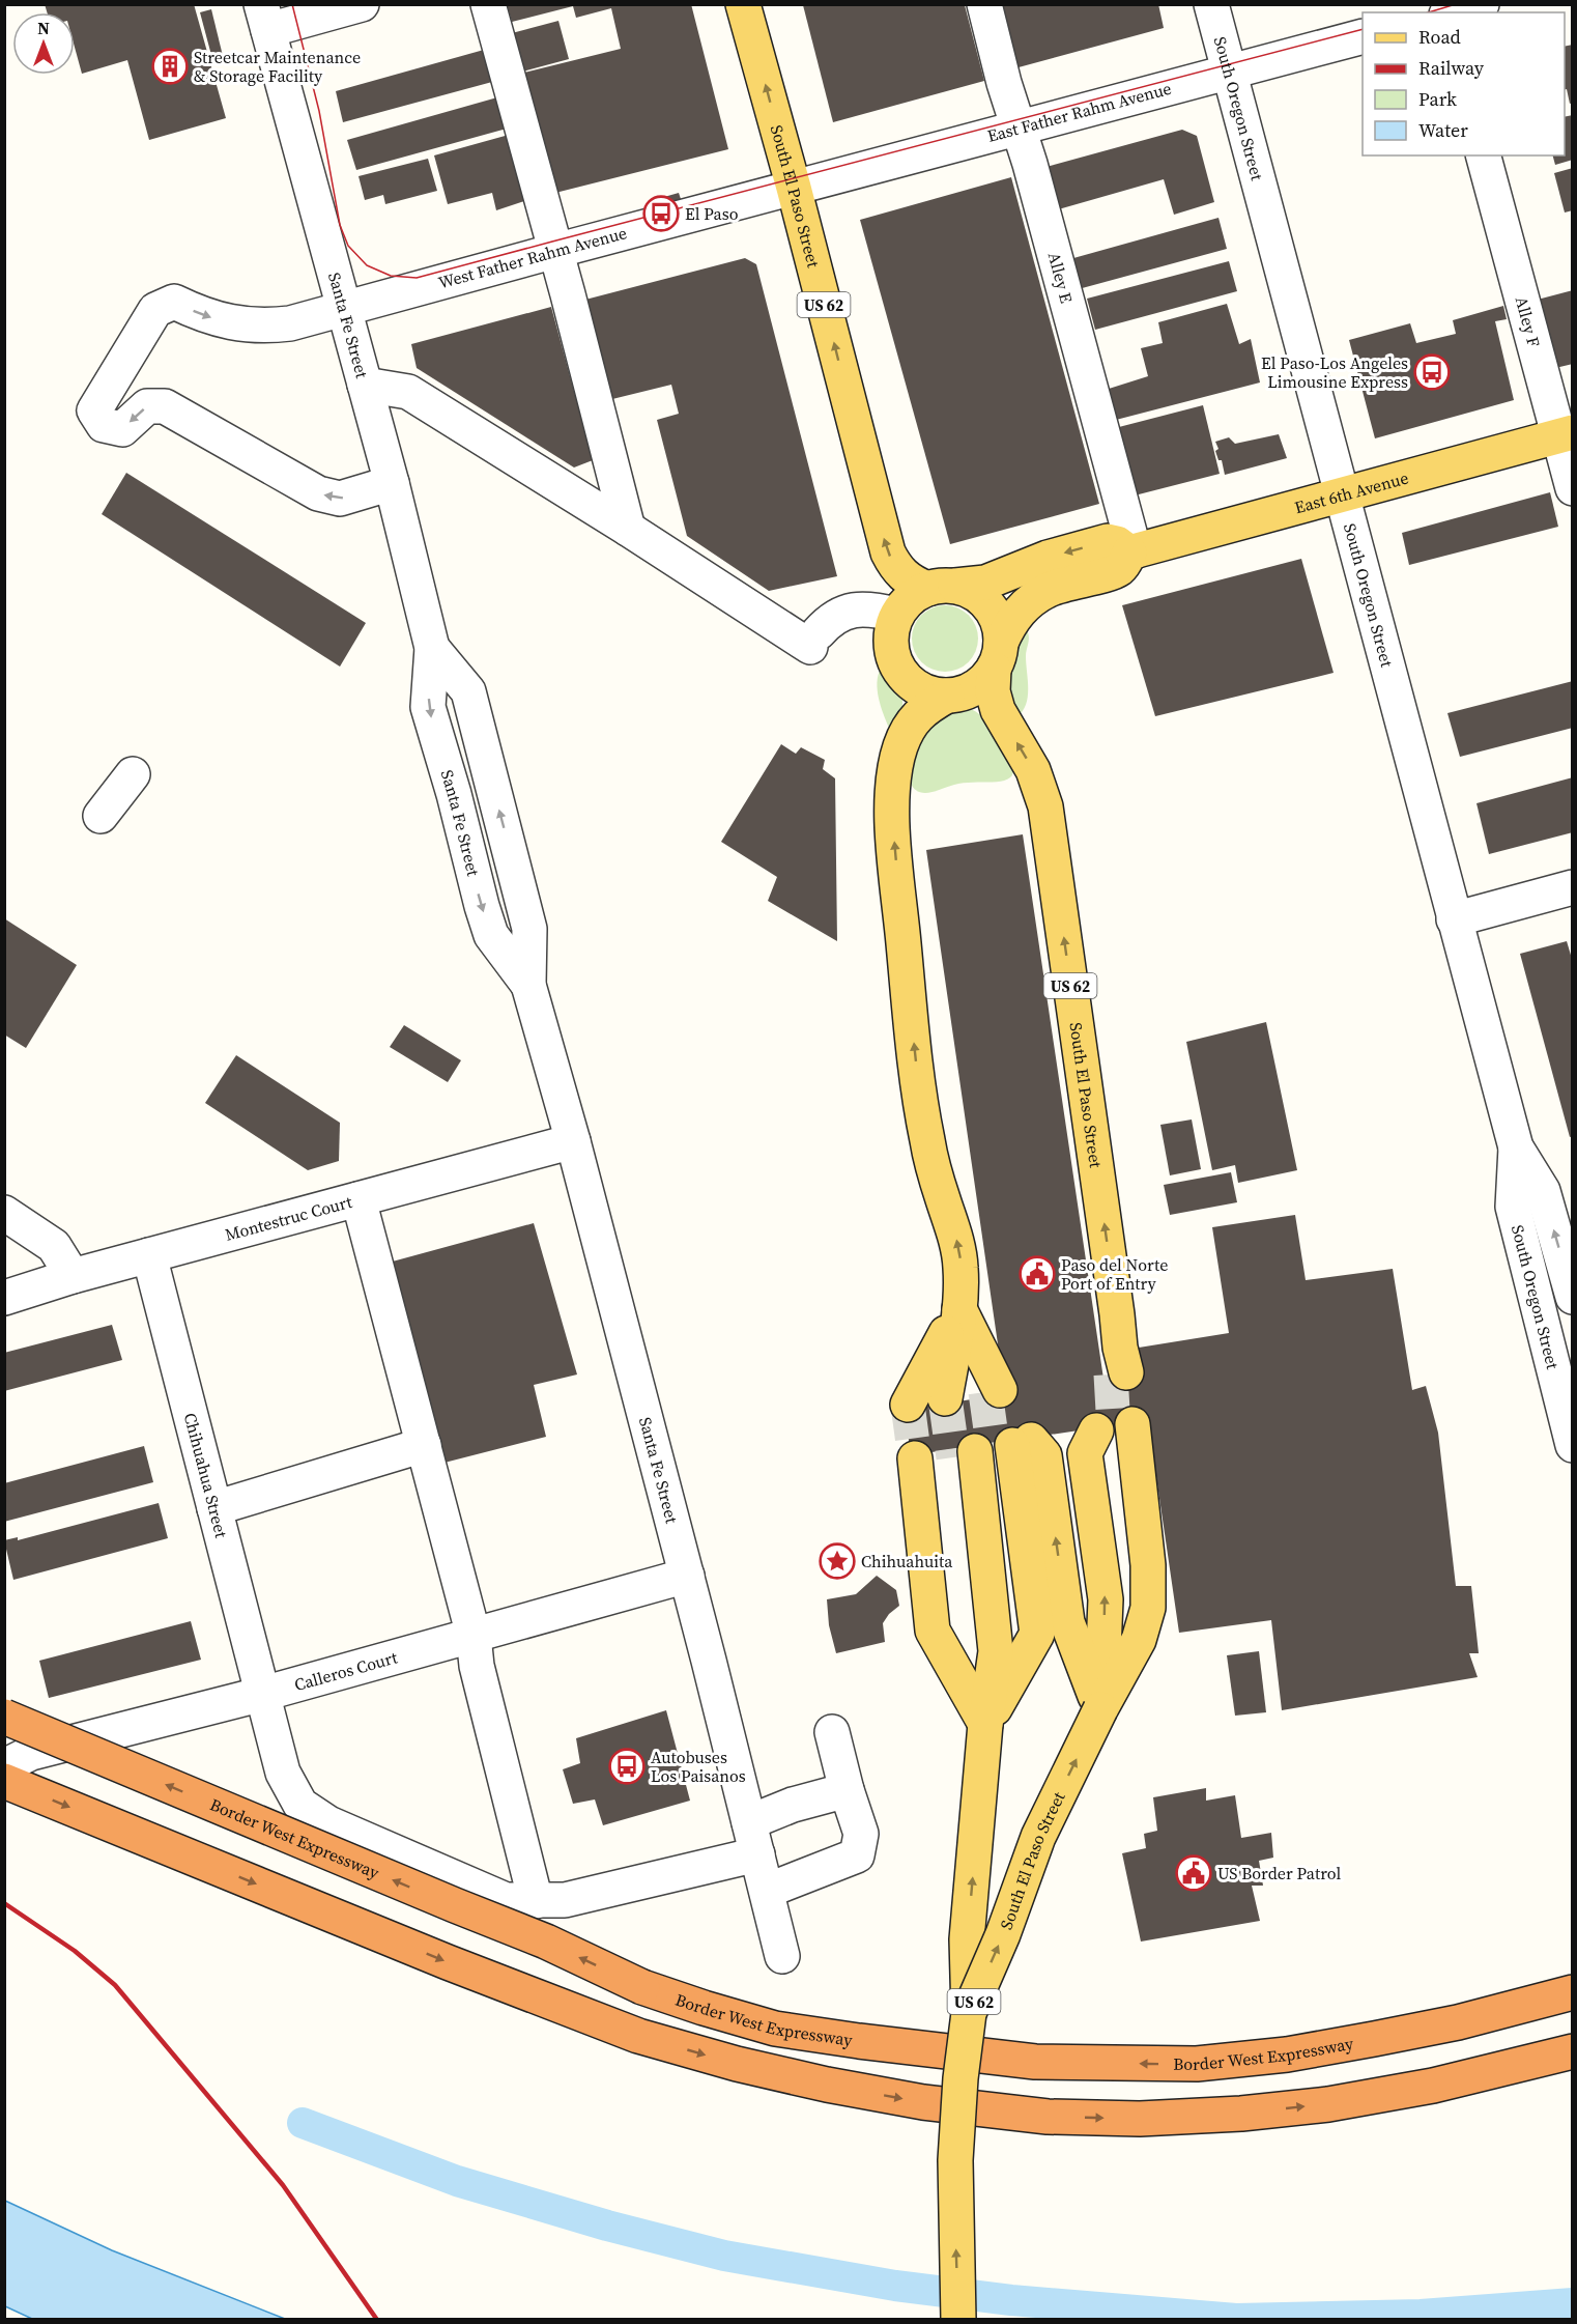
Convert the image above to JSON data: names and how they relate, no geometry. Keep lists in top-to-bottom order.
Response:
{
  "streets": {
    "highway": ["Border West Expressway"],
    "main road": ["South El Paso Street", "US 62", "East 6th Avenue"],
    "street": [
      "South Oregon Street",
      "East Father Rahm Avenue",
      "West Father Rahm Avenue",
      "Alley E",
      "Alley F",
      "Santa Fe Street",
      "Montestruc Court",
      "Chihuahua Street",
      "Calleros Court"
    ]
  },
  "crossings": [
    ["South Oregon Street", "East Father Rahm Avenue"],
    ["South Oregon Street", "East 6th Avenue"],
    ["East Father Rahm Avenue", "South El Paso Street"],
    ["East Father Rahm Avenue", "West Father Rahm Avenue"],
    ["East Father Rahm Avenue", "Alley E"],
    ["South El Paso Street", "West Father Rahm Avenue"],
    ["South El Paso Street", "US 62"],
    ["South El Paso Street", "East 6th Avenue"],
    ["West Father Rahm Avenue", "Santa Fe Street"],
    ["Alley E", "East 6th Avenue"],
    ["US 62", "East 6th Avenue"],
    ["Alley F", "East 6th Avenue"],
    ["Santa Fe Street", "Montestruc Court"],
    ["Santa Fe Street", "Chihuahua Street"],
    ["Santa Fe Street", "Calleros Court"],
    ["Montestruc Court", "Chihuahua Street"],
    ["Chihuahua Street", "Calleros Court"]
  ],
  "places": {
    "building": ["Streetcar Maintenance & Storage Facility"],
    "bus stop": ["El Paso", "El Paso-Los Angeles Limousine Express", "Autobuses Los Paisanos"],
    "public building": ["Paso del Norte Port of Entry", "US Border Patrol"],
    "place": ["Chihuahuita"]
  },
  "legend": [
    "Road",
    "Railway",
    "Park",
    "Water"
  ],
  "north": "top"
}
